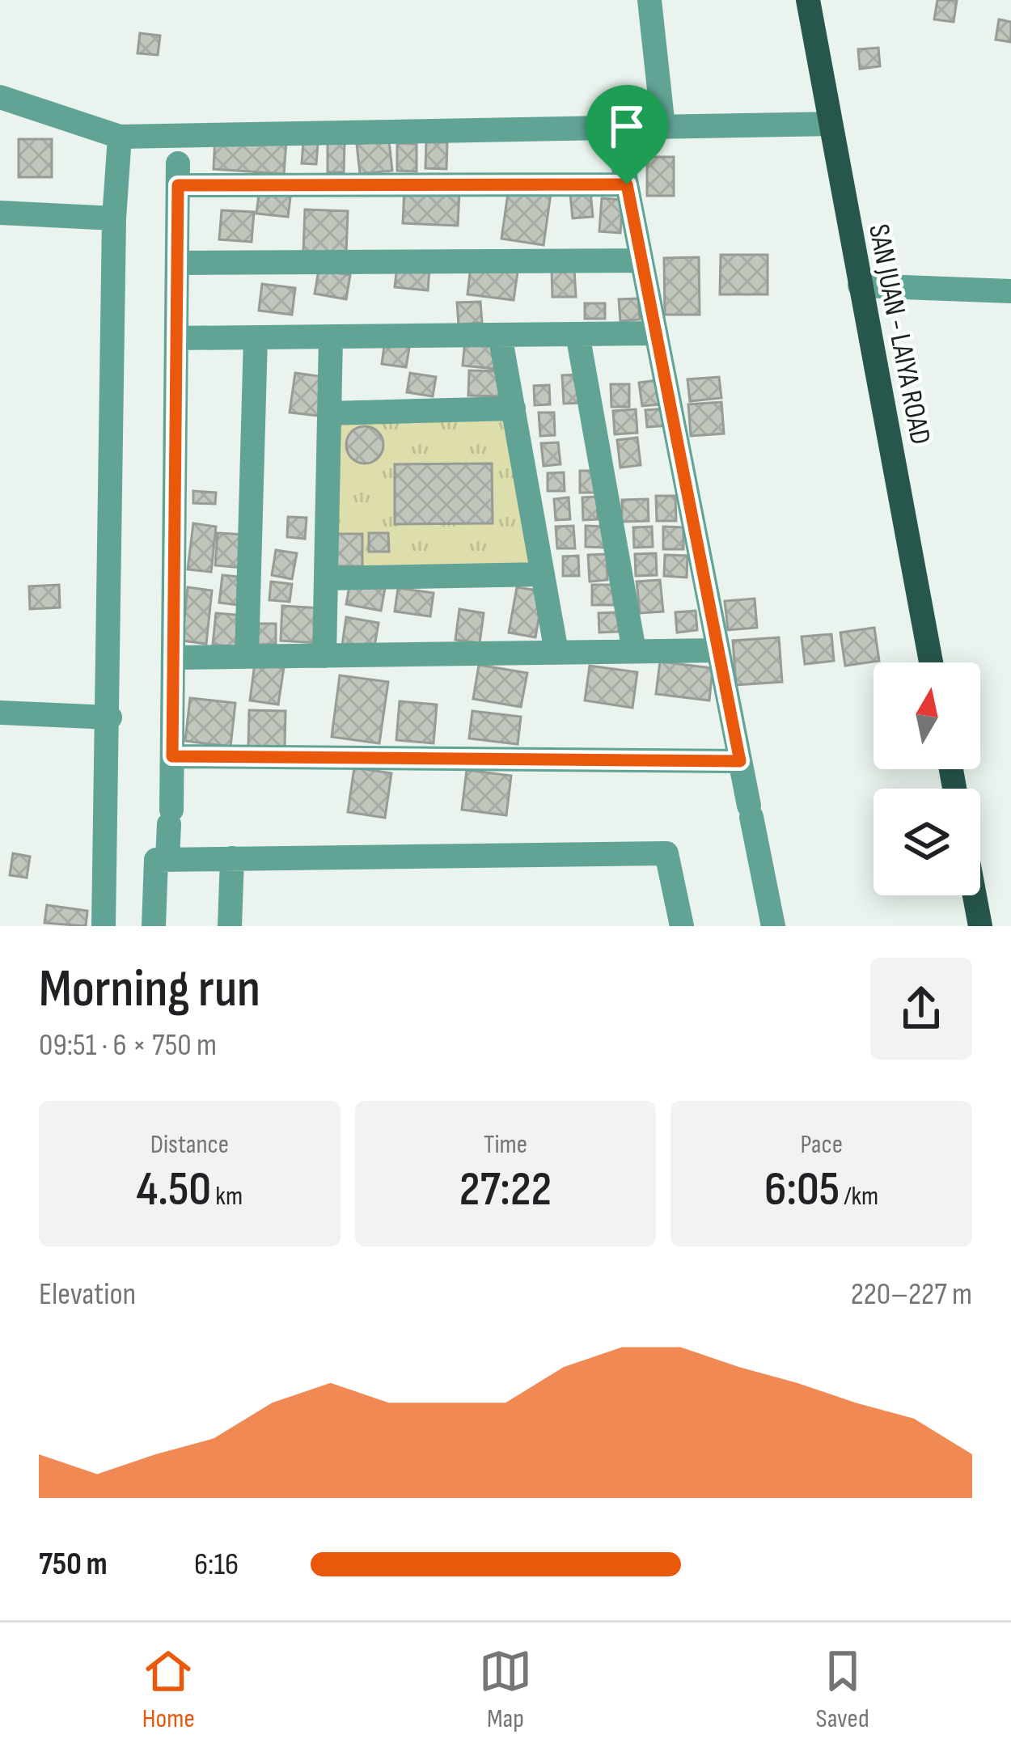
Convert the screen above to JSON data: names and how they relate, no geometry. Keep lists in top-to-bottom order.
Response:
{
  "streets": {
    "main road": ["SAN JUAN - LAIYA ROAD"]
  },
  "north": "top",
  "page": {
    "heading": ["Morning run", "09:51 · 6 × 750 m"],
    "stats": [
      ["Distance", "4.50 km"],
      ["Time", "27:22"],
      ["Pace", "6:05 /km"]
    ],
    "chart": ["Elevation", "220–227 m"],
    "list": [
      {
        "name": "750 m",
        "note": "6:16"
      }
    ],
    "tabs": ["Home", "Map", "Saved"]
  }
}
